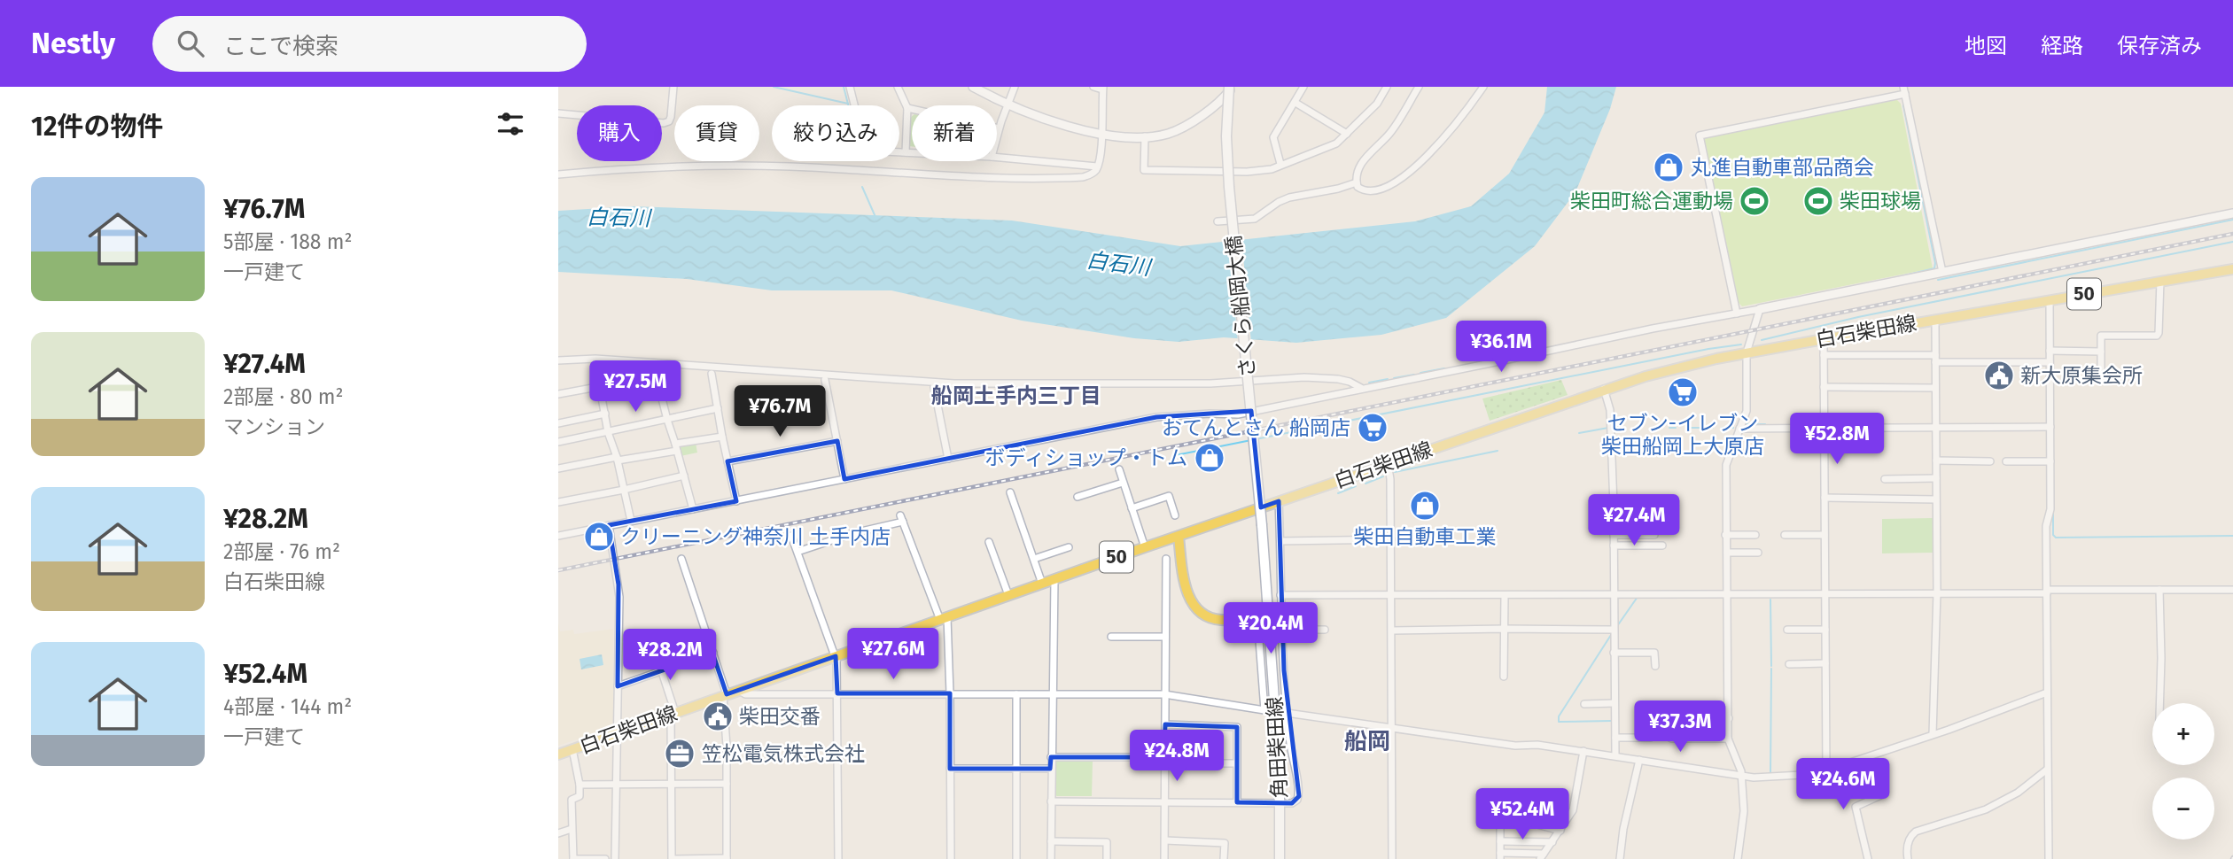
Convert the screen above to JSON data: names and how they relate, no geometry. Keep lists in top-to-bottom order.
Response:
{
  "streets": {
    "main road": [
      "50",
      "さくら船岡大橋",
      "白石柴田線",
      "角田柴田線"
    ]
  },
  "crossings": [
    ["さくら船岡大橋", "角田柴田線"]
  ],
  "districts": ["船岡土手内三丁目", "船岡"],
  "water": ["白石川"],
  "places": {
    "shop": [
      "丸進自動車部品商会",
      "ボディショップ・トム",
      "柴田自動車工業",
      "クリーニング神奈川 土手内店"
    ],
    "sports": ["柴田町総合運動場", "柴田球場"],
    "public building": ["新大原集会所", "柴田交番"],
    "supermarket": ["セブン-イレブン 柴田船岡上大原店", "おてんとさん 船岡店"],
    "office": ["笠松電気株式会社"]
  },
  "page": {
    "header": "Nestly",
    "search": "ここで検索",
    "nav": ["地図", "経路", "保存済み"],
    "heading": "12件の物件",
    "chip": [
      "購入",
      "賃貸",
      "絞り込み",
      "新着"
    ],
    "list": [
      {
        "name": "¥76.7M",
        "note": "5部屋 · 188 m² · 一戸建て"
      },
      {
        "name": "¥27.4M",
        "note": "2部屋 · 80 m² · マンション"
      },
      {
        "name": "¥28.2M",
        "note": "2部屋 · 76 m² · 白石柴田線"
      },
      {
        "name": "¥52.4M",
        "note": "4部屋 · 144 m² · 一戸建て"
      }
    ],
    "price": [
      "¥36.1M",
      "¥27.5M",
      "¥76.7M",
      "¥52.8M",
      "¥27.4M",
      "¥20.4M",
      "¥27.6M",
      "¥28.2M",
      "¥37.3M",
      "¥24.8M",
      "¥24.6M",
      "¥52.4M"
    ],
    "map_buttons": ["+", "−"]
  }
}
